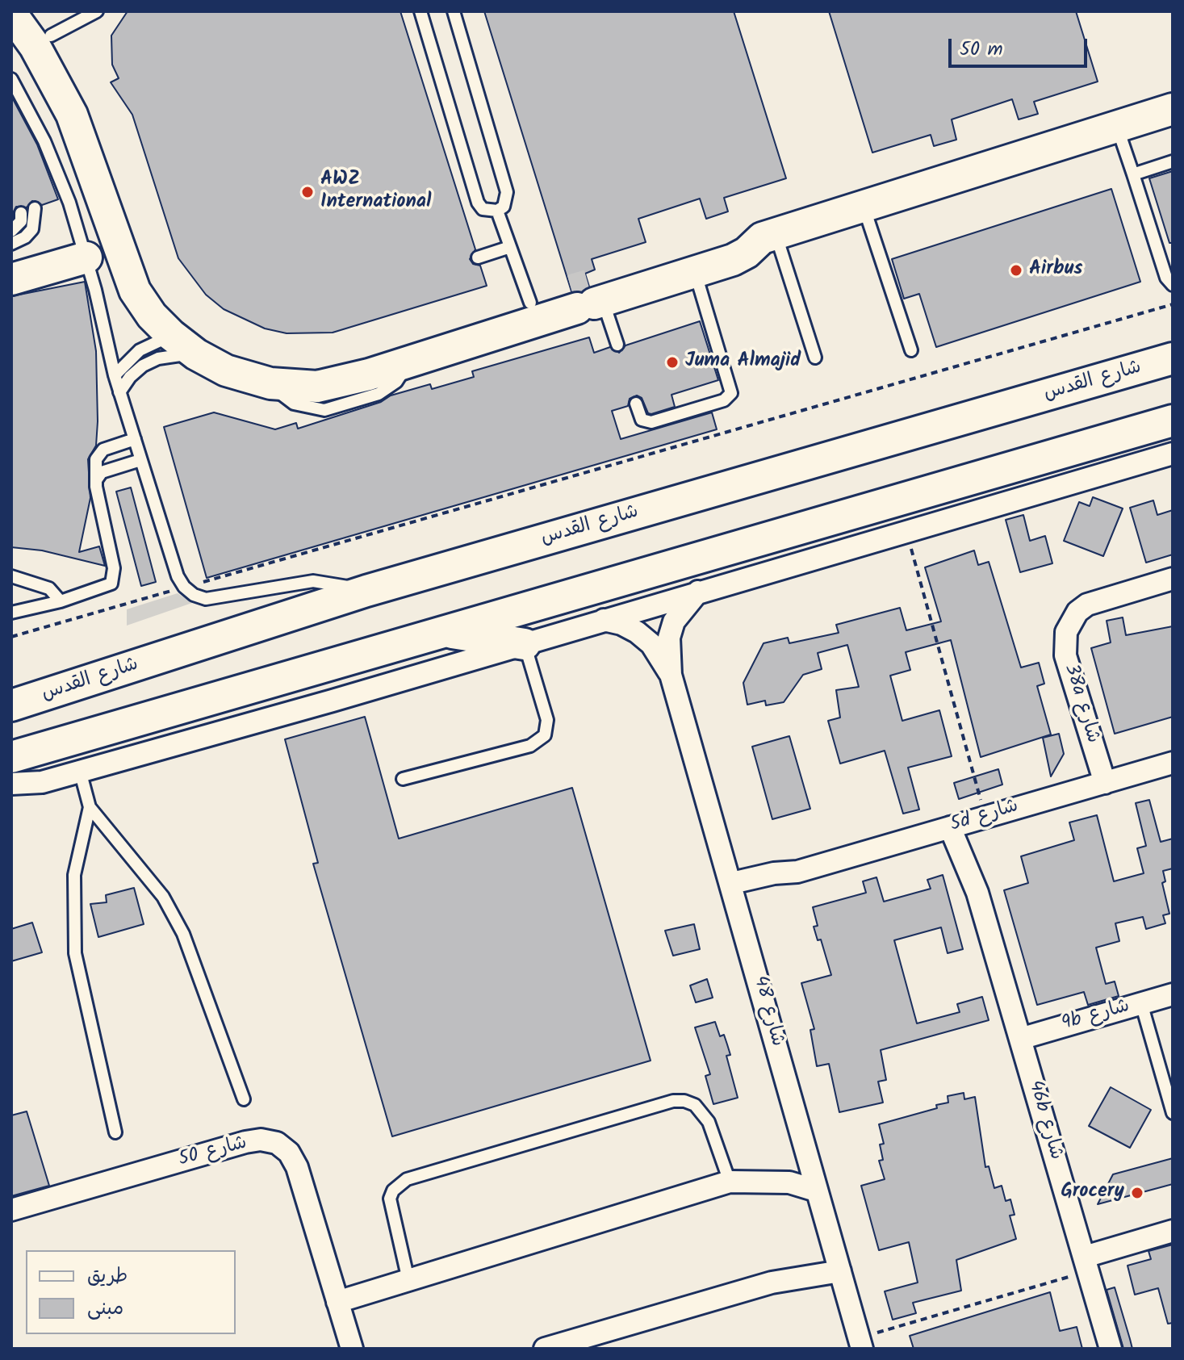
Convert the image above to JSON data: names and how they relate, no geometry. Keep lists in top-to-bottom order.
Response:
{
  "streets": {
    "main road": ["شارع القدس"],
    "street": [
      "38a شارع",
      "5d شارع",
      "شارع 48",
      "9b شارع",
      "46b شارع",
      "شارع 50"
    ]
  },
  "crossings": [
    ["38a شارع", "5d شارع"],
    ["5d شارع", "شارع 48"],
    ["5d شارع", "46b شارع"],
    ["9b شارع", "46b شارع"]
  ],
  "places": [
    "AWZ International",
    "Airbus",
    "Juma Almajid",
    "Grocery"
  ],
  "legend": ["طريق", "مبنى"],
  "scale_bar": "50 m"
}
